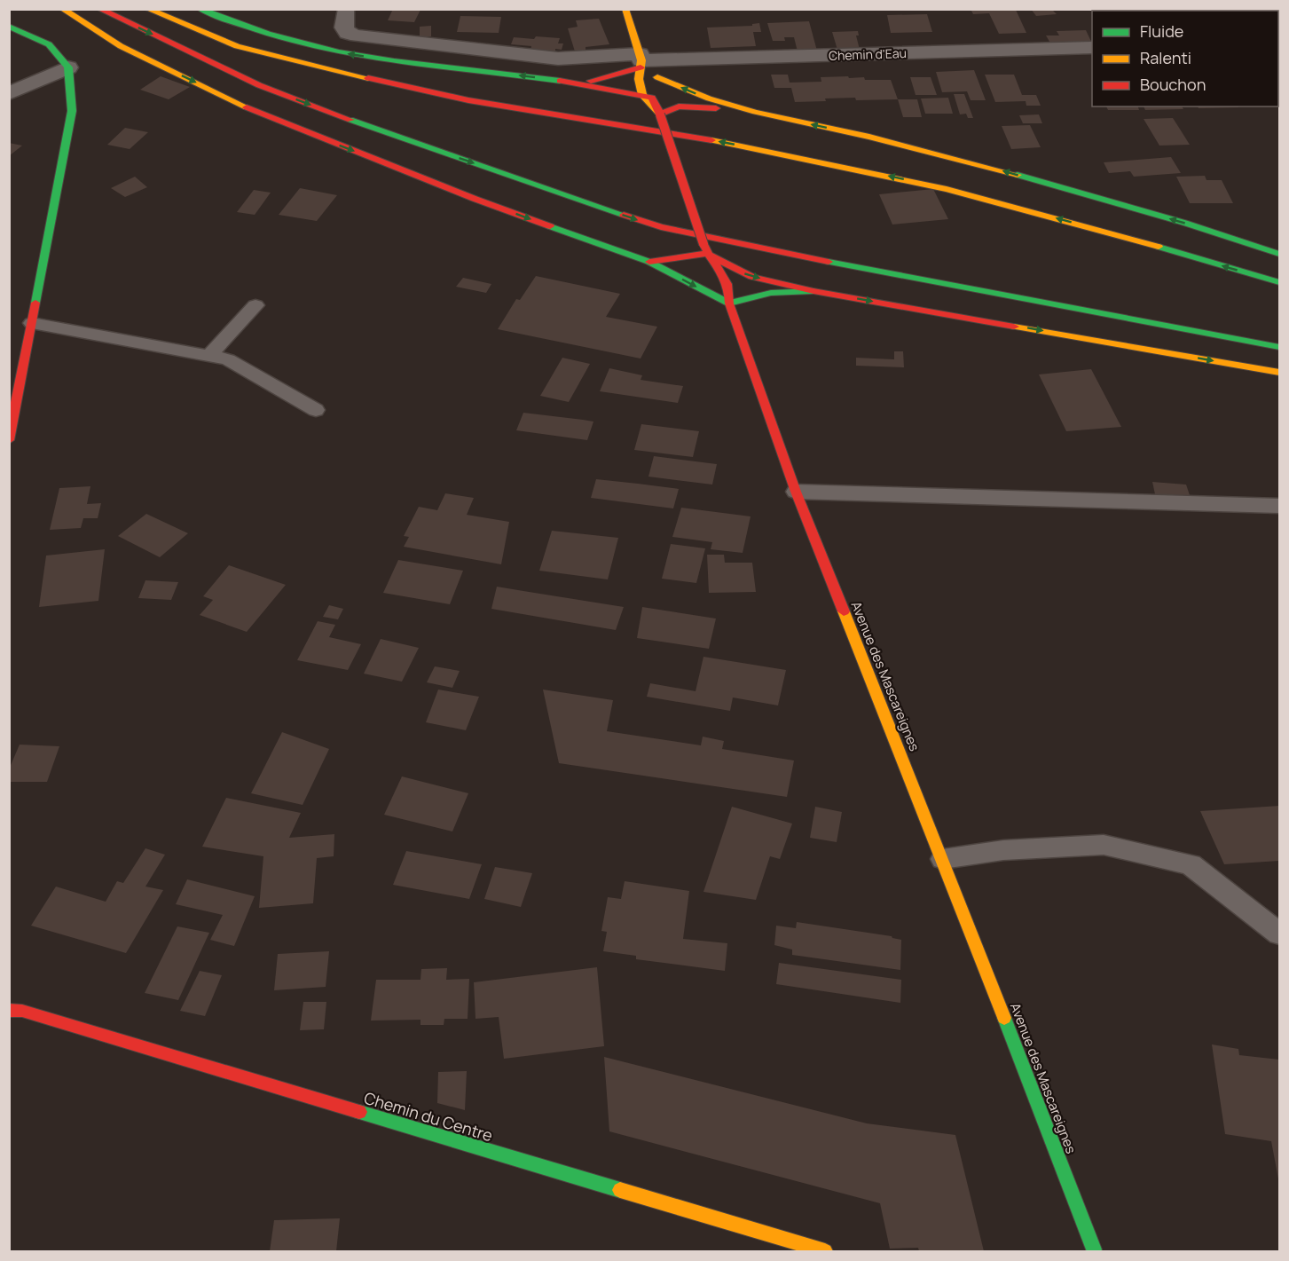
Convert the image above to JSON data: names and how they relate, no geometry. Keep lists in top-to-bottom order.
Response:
{
  "streets": {
    "main road": ["Avenue des Mascareignes", "Chemin du Centre"],
    "street": ["Chemin d'Eau"]
  },
  "legend": ["Fluide", "Ralenti", "Bouchon"]
}
